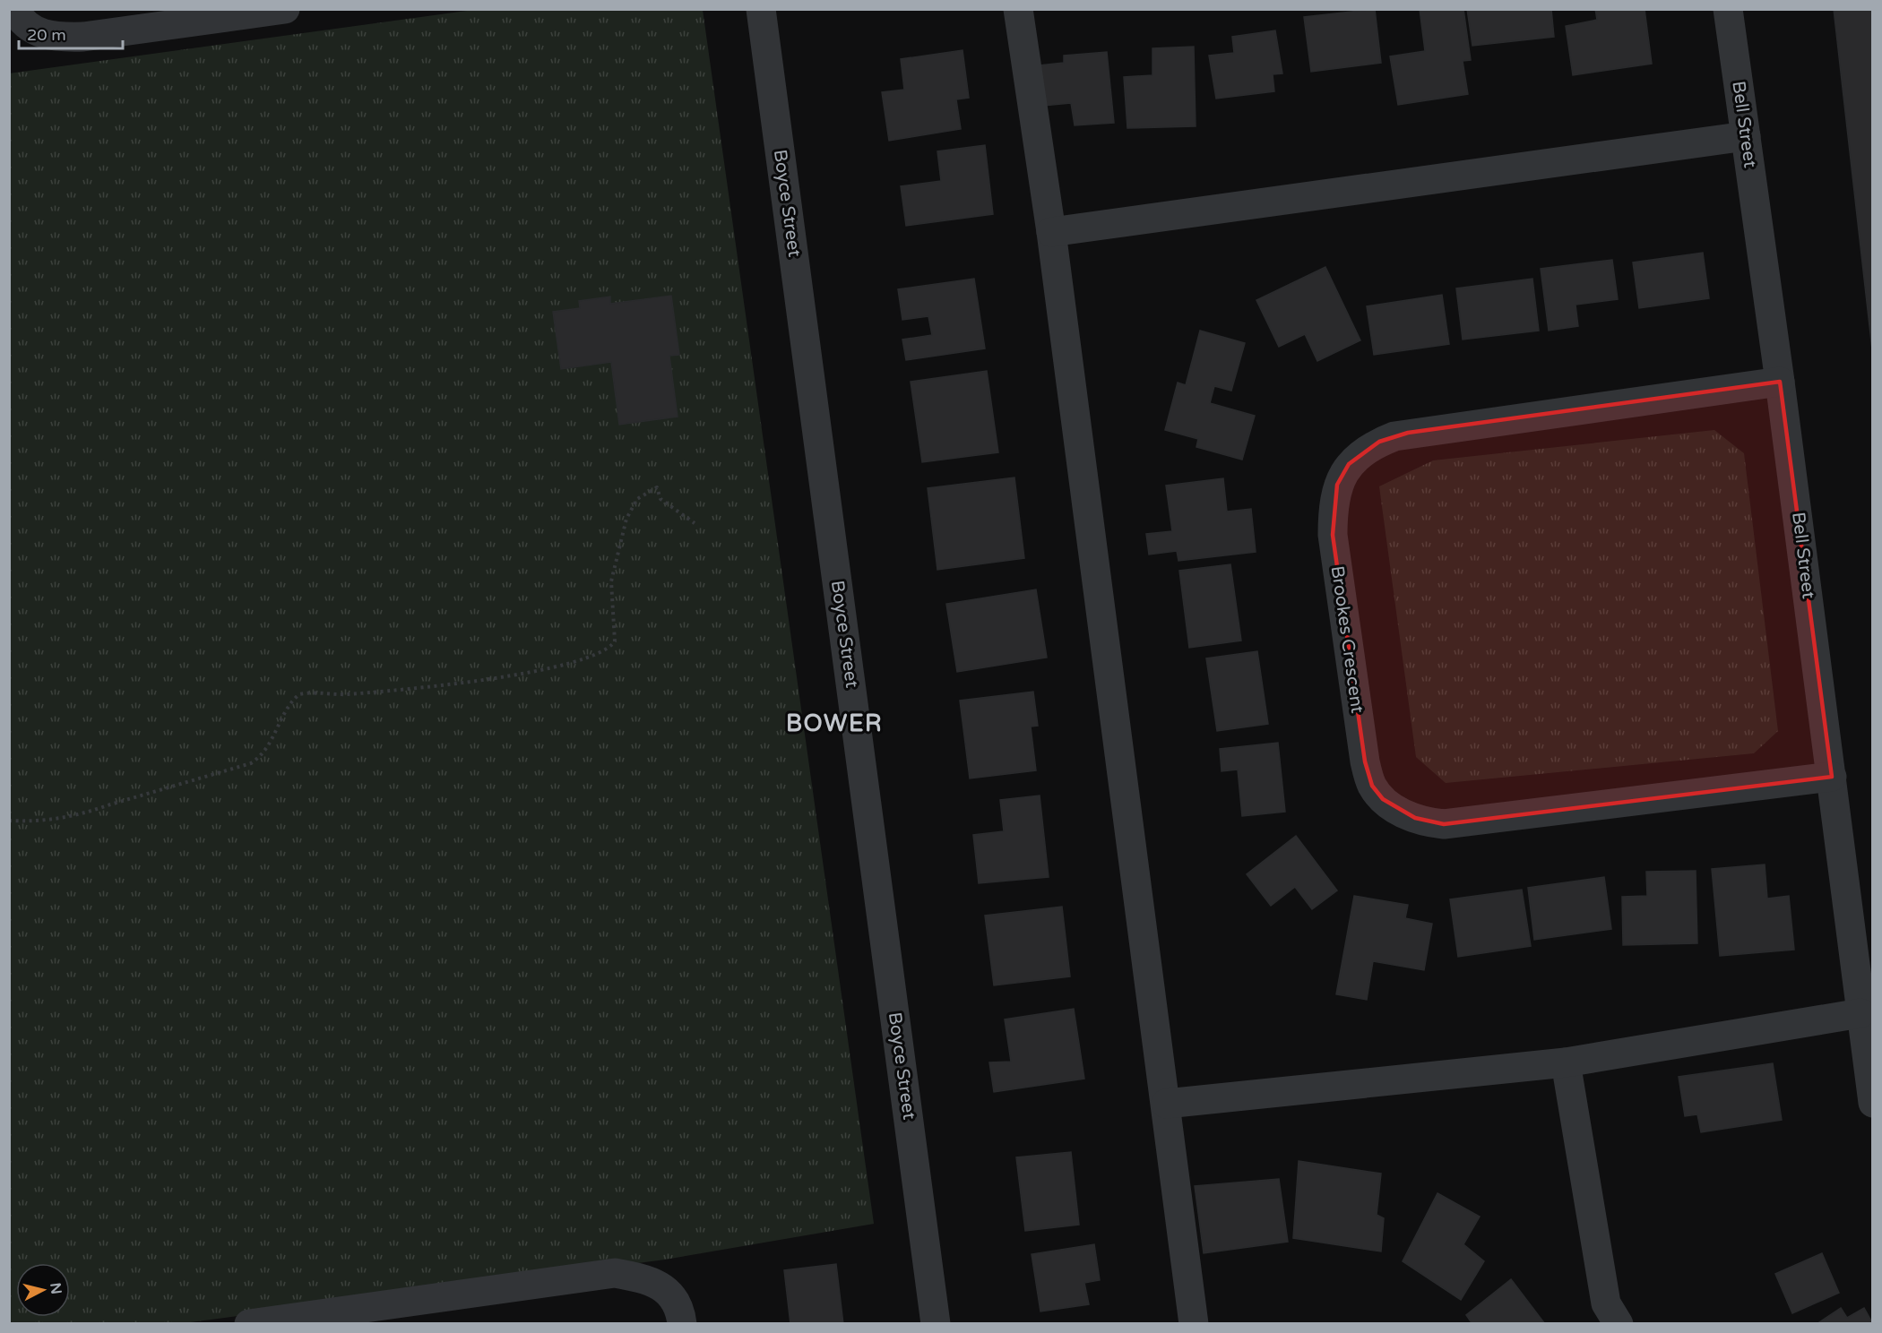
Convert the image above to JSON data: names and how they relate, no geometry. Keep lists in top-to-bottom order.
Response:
{
  "streets": {
    "street": ["Bell Street", "Boyce Street", "Brookes Crescent"]
  },
  "crossings": [
    ["Bell Street", "Brookes Crescent"]
  ],
  "districts": ["BOWER"],
  "scale_bar": "20 m",
  "north": "right"
}
